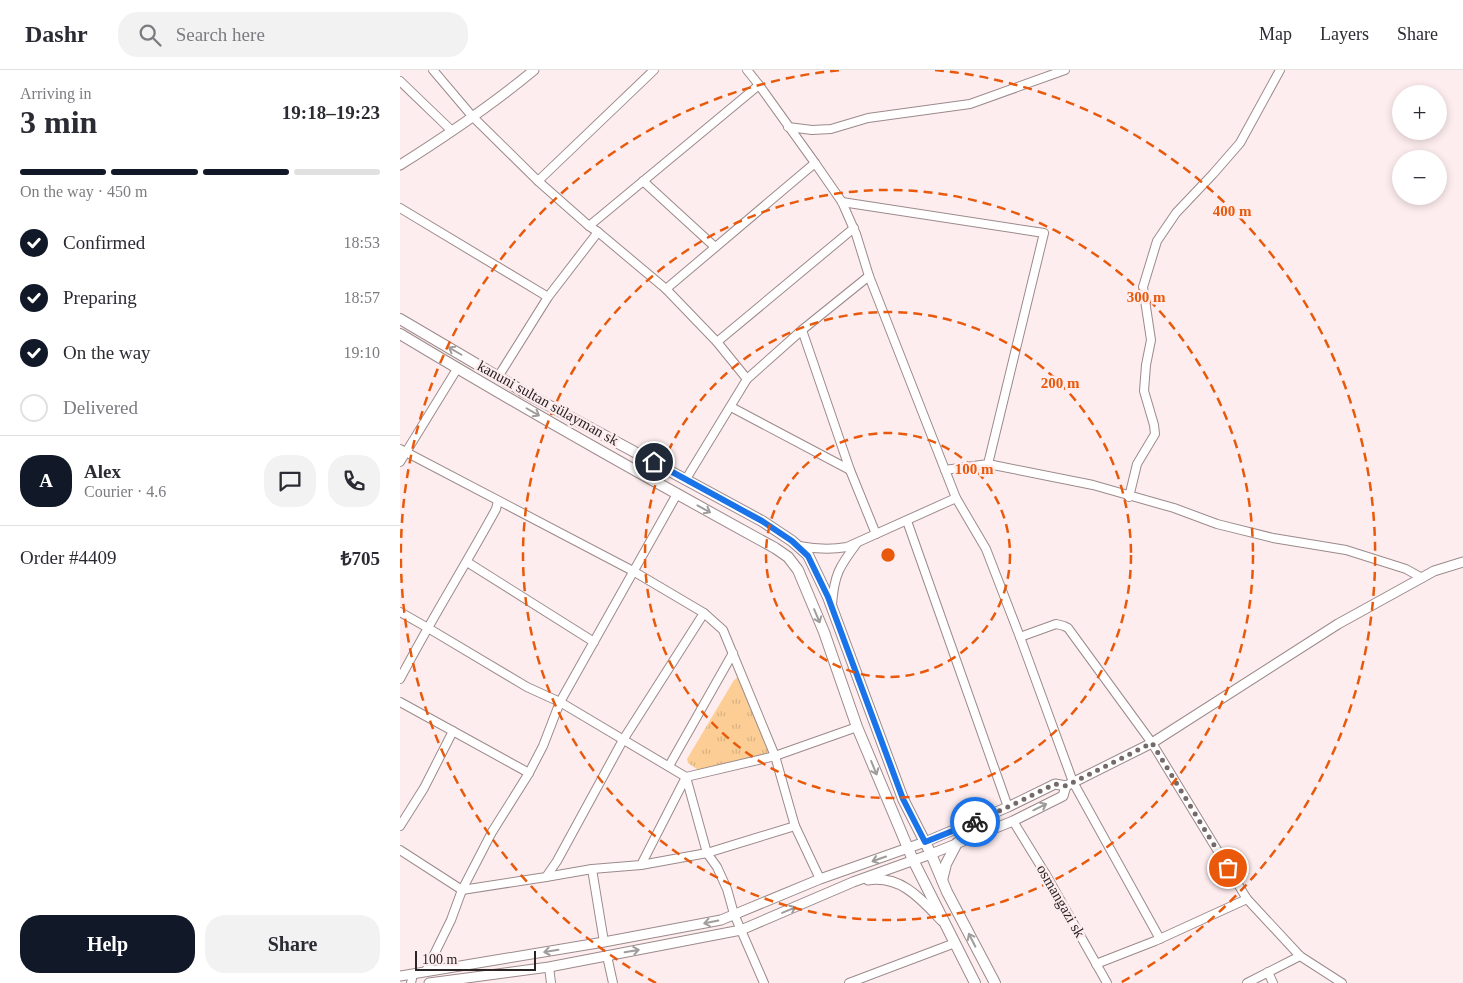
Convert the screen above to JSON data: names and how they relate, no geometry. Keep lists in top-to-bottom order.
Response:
{
  "streets": {
    "main road": ["kanuni sultan sülayman sk"],
    "street": ["osmangazi sk"]
  },
  "scale_bar": "100 m",
  "page": {
    "header": "Dashr",
    "search": "Search here",
    "nav": ["Map", "Layers", "Share"],
    "heading": ["3 min", "Arriving in", "19:18–19:23"],
    "panel": [
      "Alex",
      "Courier · 4.6",
      "Order #4409",
      "₺705"
    ],
    "map_buttons": ["+", "−"],
    "bar": "On the way · 450 m",
    "list": [
      ["Confirmed", "18:53"],
      ["Preparing", "18:57"],
      ["On the way", "19:10"],
      "Delivered"
    ],
    "round": "A",
    "buttons": ["Help", "Share"],
    "scale": "100 m"
  },
  "rings": [
    "400 m",
    "300 m",
    "200 m",
    "100 m"
  ]
}
